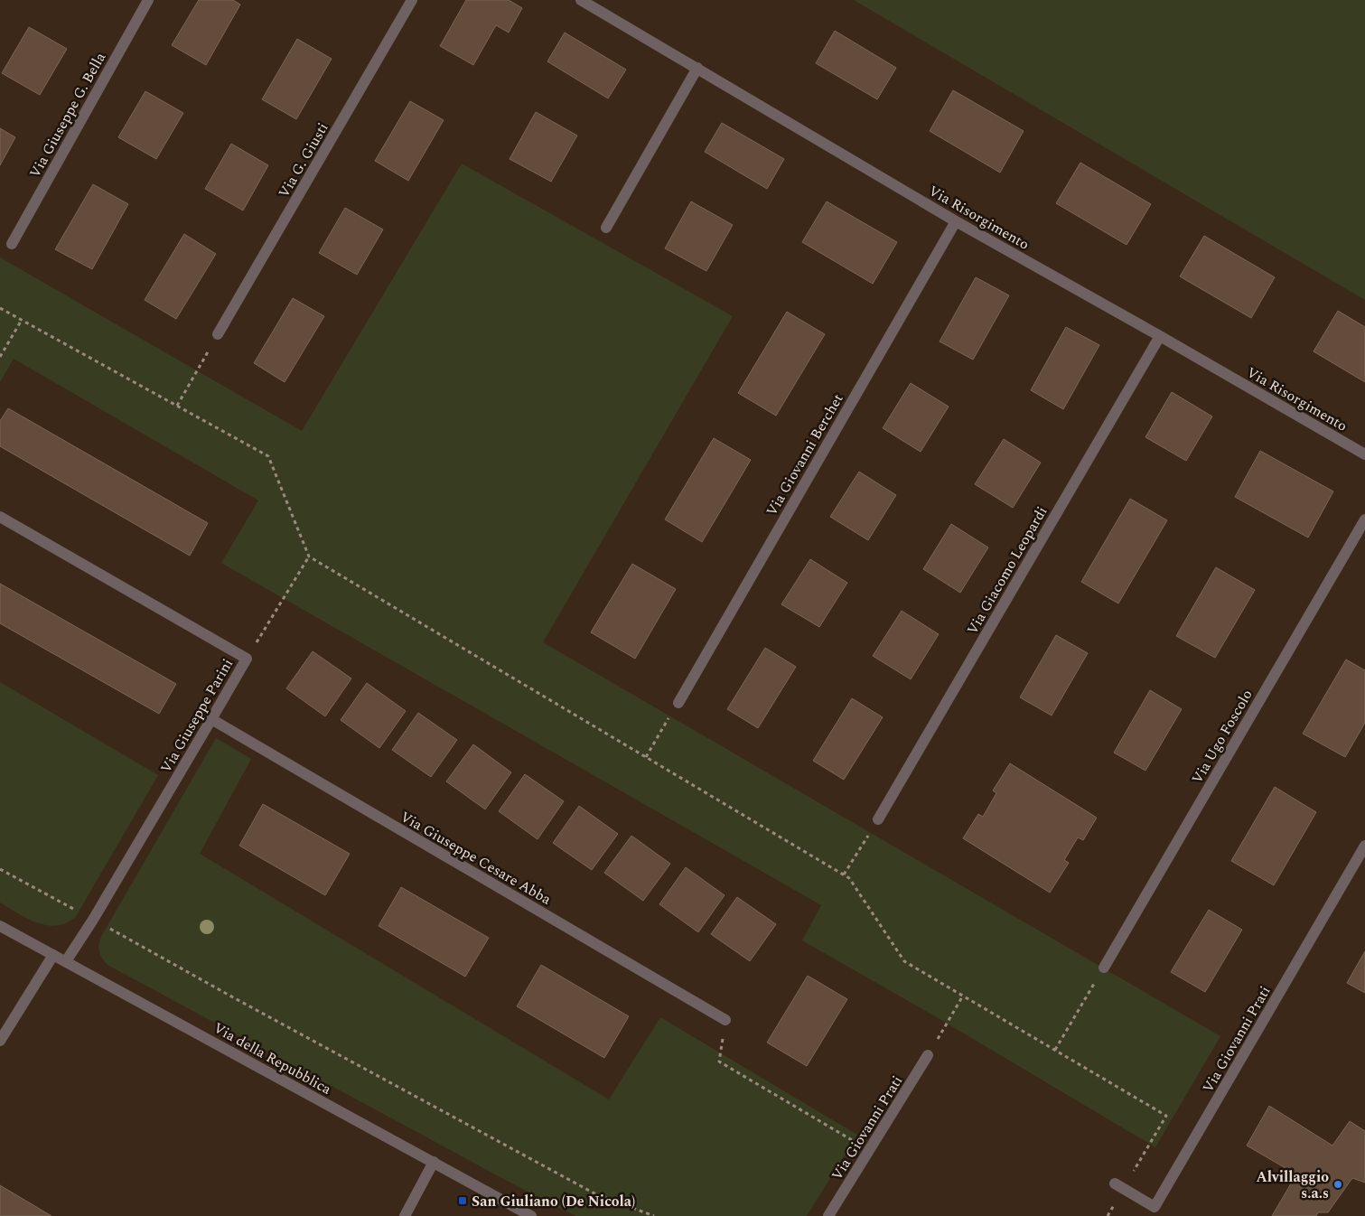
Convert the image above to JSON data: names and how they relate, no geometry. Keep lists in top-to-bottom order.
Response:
{
  "streets": {
    "street": [
      "Via Giuseppe G. Bella",
      "Via G. Giusti",
      "Via Risorgimento",
      "Via Giovanni Berchet",
      "Via Giacomo Leopardi",
      "Via Giuseppe Parini",
      "Via Ugo Foscolo",
      "Via Giuseppe Cesare Abba",
      "Via Giovanni Prati",
      "Via della Repubblica"
    ]
  },
  "crossings": [
    ["Via Risorgimento", "Via Giovanni Berchet"],
    ["Via Risorgimento", "Via Giacomo Leopardi"],
    ["Via Giuseppe Parini", "Via Giuseppe Cesare Abba"],
    ["Via Giuseppe Parini", "Via della Repubblica"]
  ],
  "places": {
    "other": ["Alvillaggio s.a.s"],
    "transit": ["San Giuliano (De Nicola)"]
  }
}
